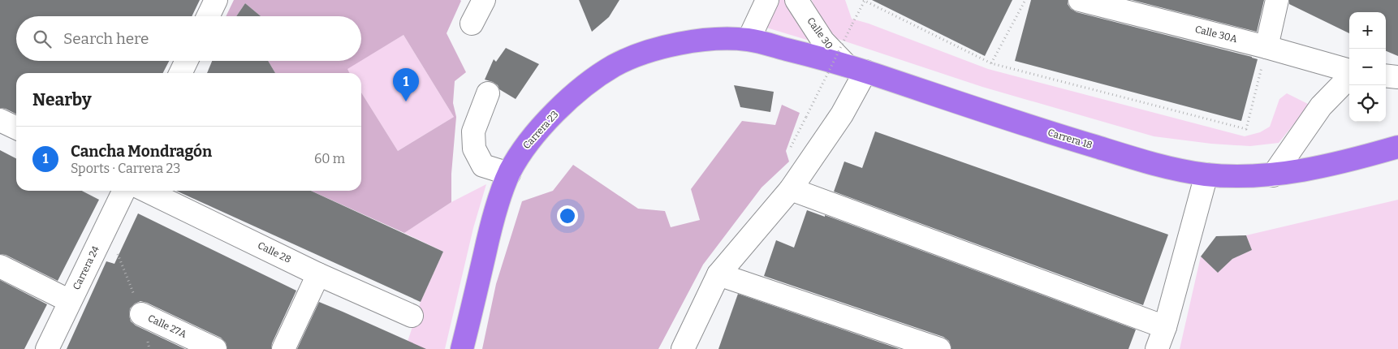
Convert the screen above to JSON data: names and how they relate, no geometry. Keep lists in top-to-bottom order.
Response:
{
  "streets": {
    "highway": ["Carrera 23", "Carrera 18"],
    "street": [
      "Calle 30",
      "Calle 30A",
      "Calle 28",
      "Carrera 24",
      "Calle 27A"
    ]
  },
  "crossings": [
    ["Calle 30", "Carrera 18"],
    ["Carrera 23", "Carrera 18"]
  ],
  "page": {
    "map_buttons": ["+", "−"],
    "search": "Search here",
    "pins": "1",
    "heading": "Nearby",
    "list": [
      {
        "mark": "1",
        "name": "Cancha Mondragón",
        "note": "Sports · Carrera 23",
        "value": "60 m"
      }
    ]
  }
}
